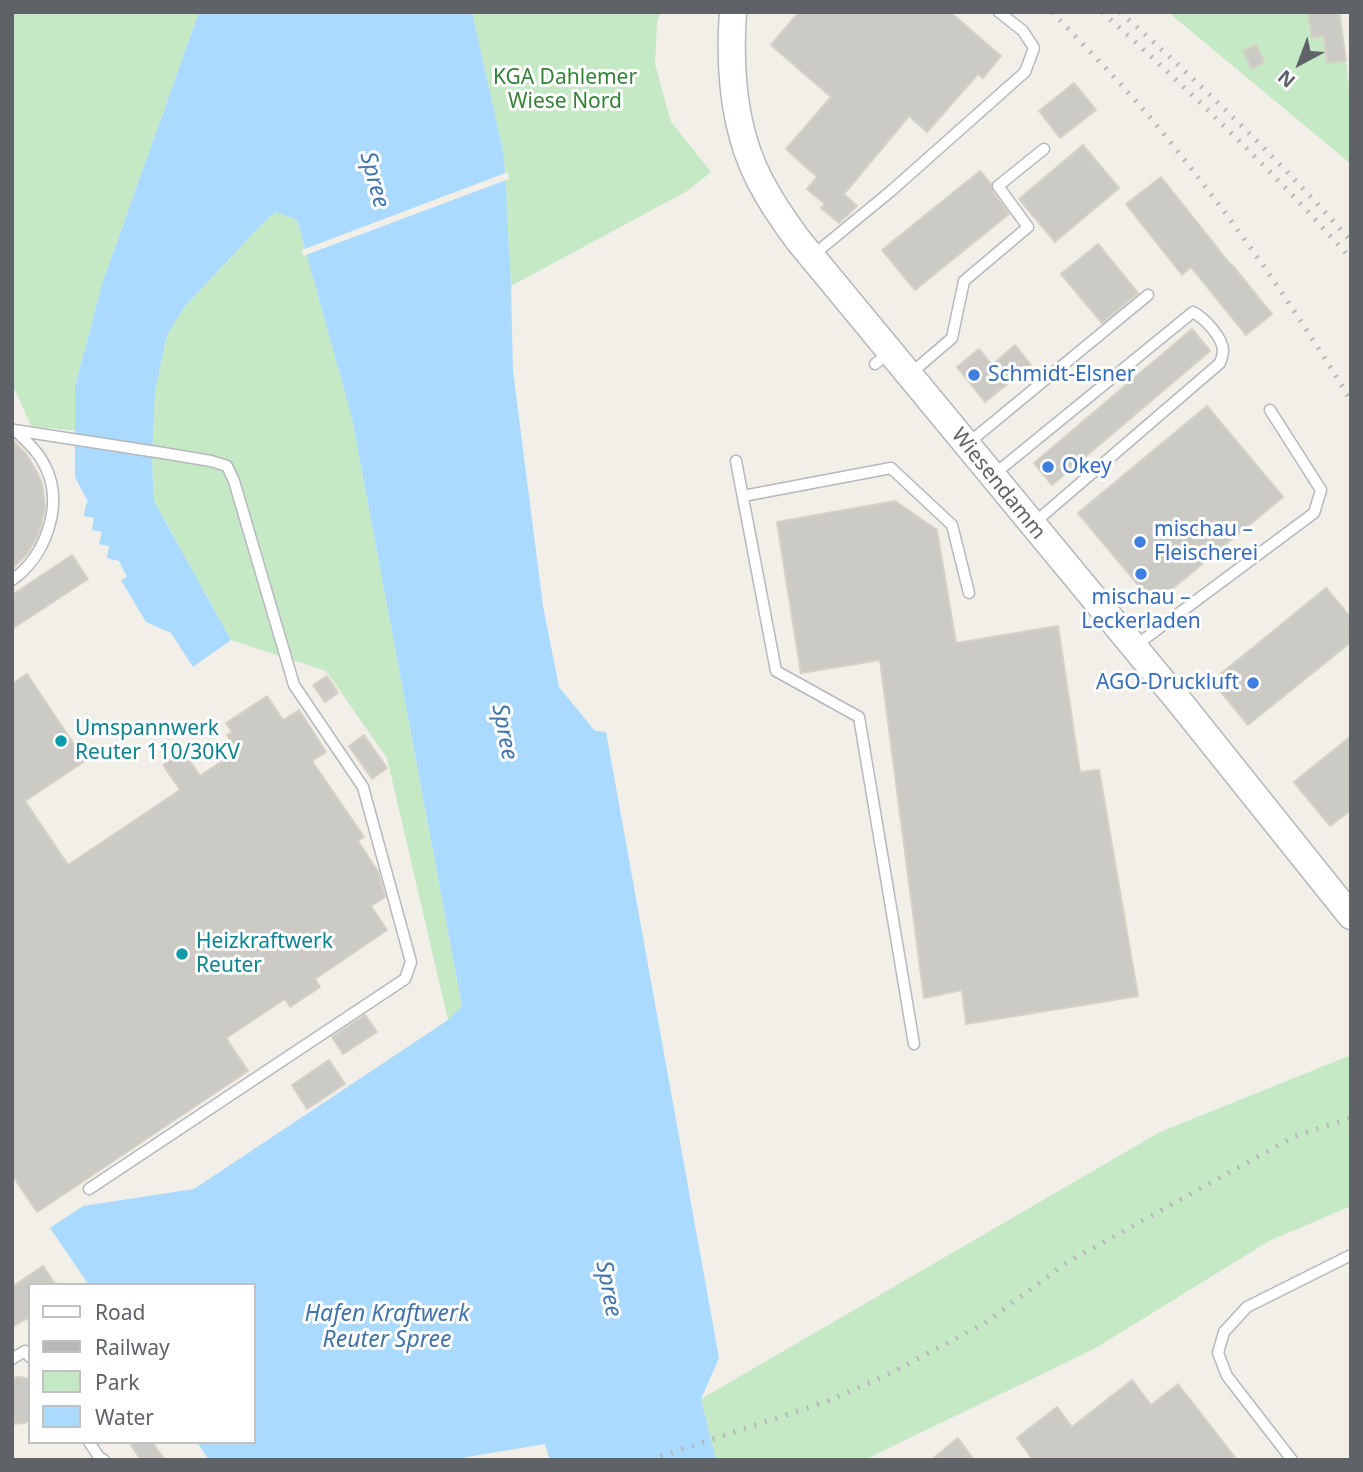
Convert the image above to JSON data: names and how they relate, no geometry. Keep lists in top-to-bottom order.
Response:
{
  "streets": {
    "street": ["Wiesendamm"]
  },
  "water": ["Spree", "Hafen Kraftwerk Reuter Spree"],
  "parks": ["KGA Dahlemer Wiese Nord"],
  "places": [
    "Schmidt-Elsner",
    "Okey",
    "mischau – Fleischerei",
    "mischau – Leckerladen",
    "AGO-Druckluft",
    "Umspannwerk Reuter 110/30KV",
    "Heizkraftwerk Reuter"
  ],
  "legend": [
    "Road",
    "Railway",
    "Park",
    "Water"
  ],
  "north": "bottom left"
}
